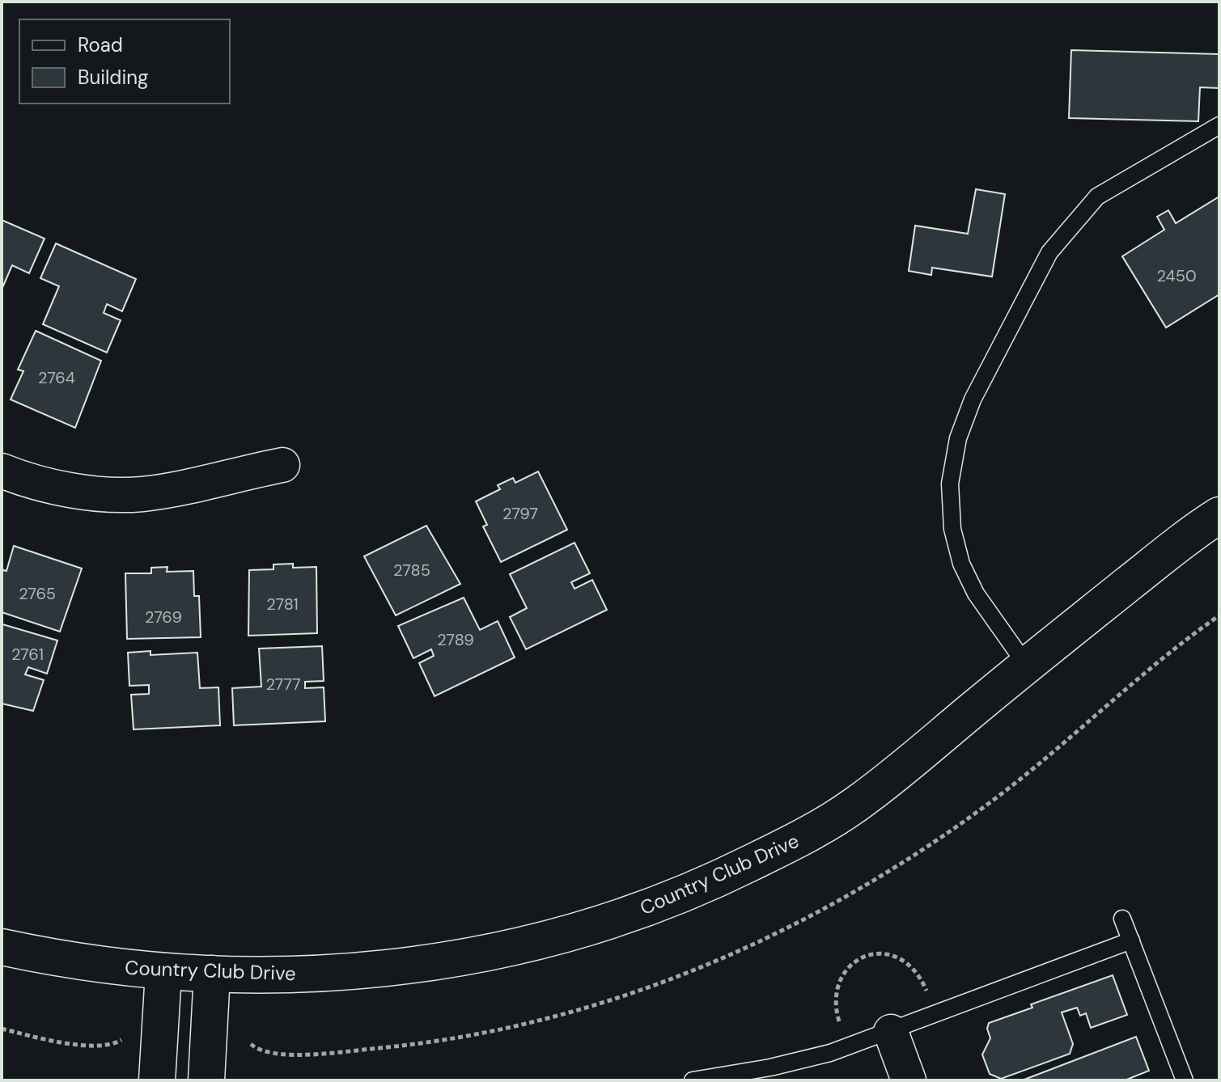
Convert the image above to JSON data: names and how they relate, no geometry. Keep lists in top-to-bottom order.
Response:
{
  "streets": {
    "main road": ["Country Club Drive"]
  },
  "house_numbers": [
    "2450",
    "2764",
    "2797",
    "2785",
    "2765",
    "2781",
    "2769",
    "2789",
    "2761",
    "2777"
  ],
  "legend": ["Road", "Building"]
}
